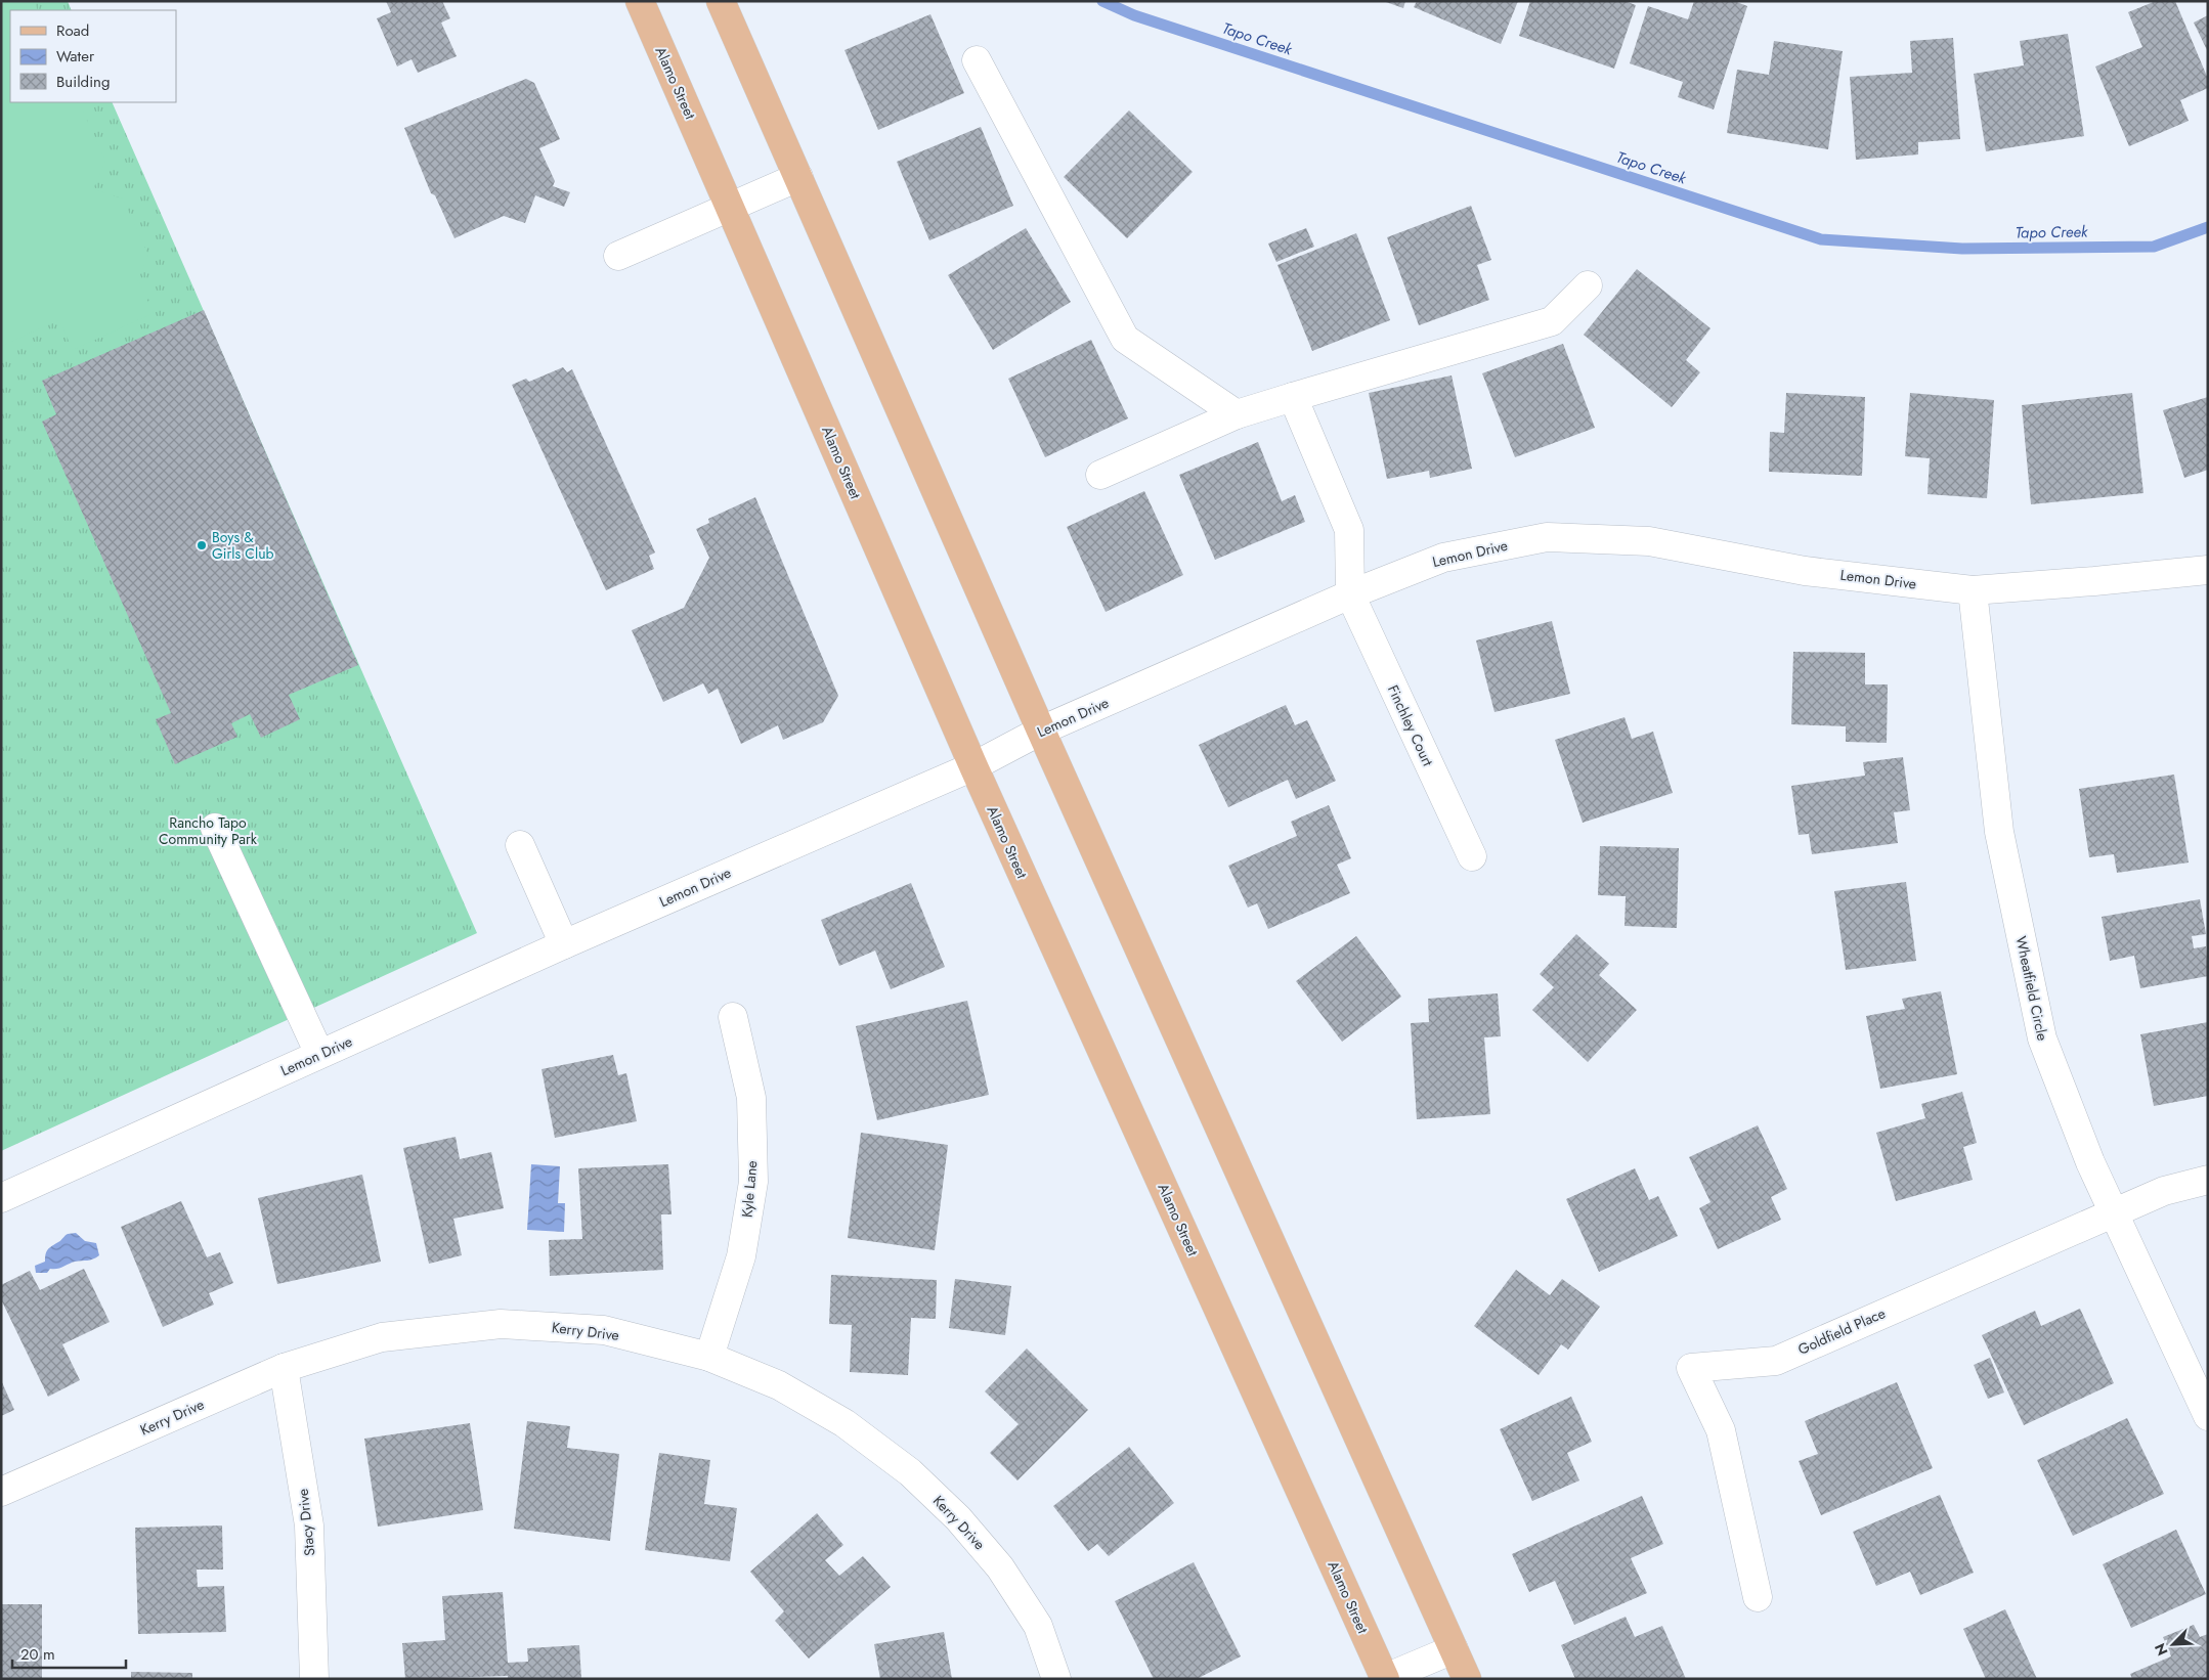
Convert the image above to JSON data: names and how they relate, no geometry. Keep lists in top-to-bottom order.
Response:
{
  "streets": {
    "main road": ["Alamo Street"],
    "street": [
      "Lemon Drive",
      "Finchley Court",
      "Wheatfield Circle",
      "Kyle Lane",
      "Kerry Drive",
      "Goldfield Place",
      "Stacy Drive"
    ]
  },
  "crossings": [
    ["Alamo Street", "Lemon Drive"],
    ["Lemon Drive", "Finchley Court"],
    ["Lemon Drive", "Wheatfield Circle"],
    ["Wheatfield Circle", "Goldfield Place"],
    ["Kyle Lane", "Kerry Drive"],
    ["Kerry Drive", "Stacy Drive"]
  ],
  "water": ["Tapo Creek"],
  "parks": ["Rancho Tapo Community Park"],
  "places": ["Boys & Girls Club"],
  "legend": ["Road", "Water", "Building"],
  "scale_bar": "20 m",
  "north": "bottom left"
}
